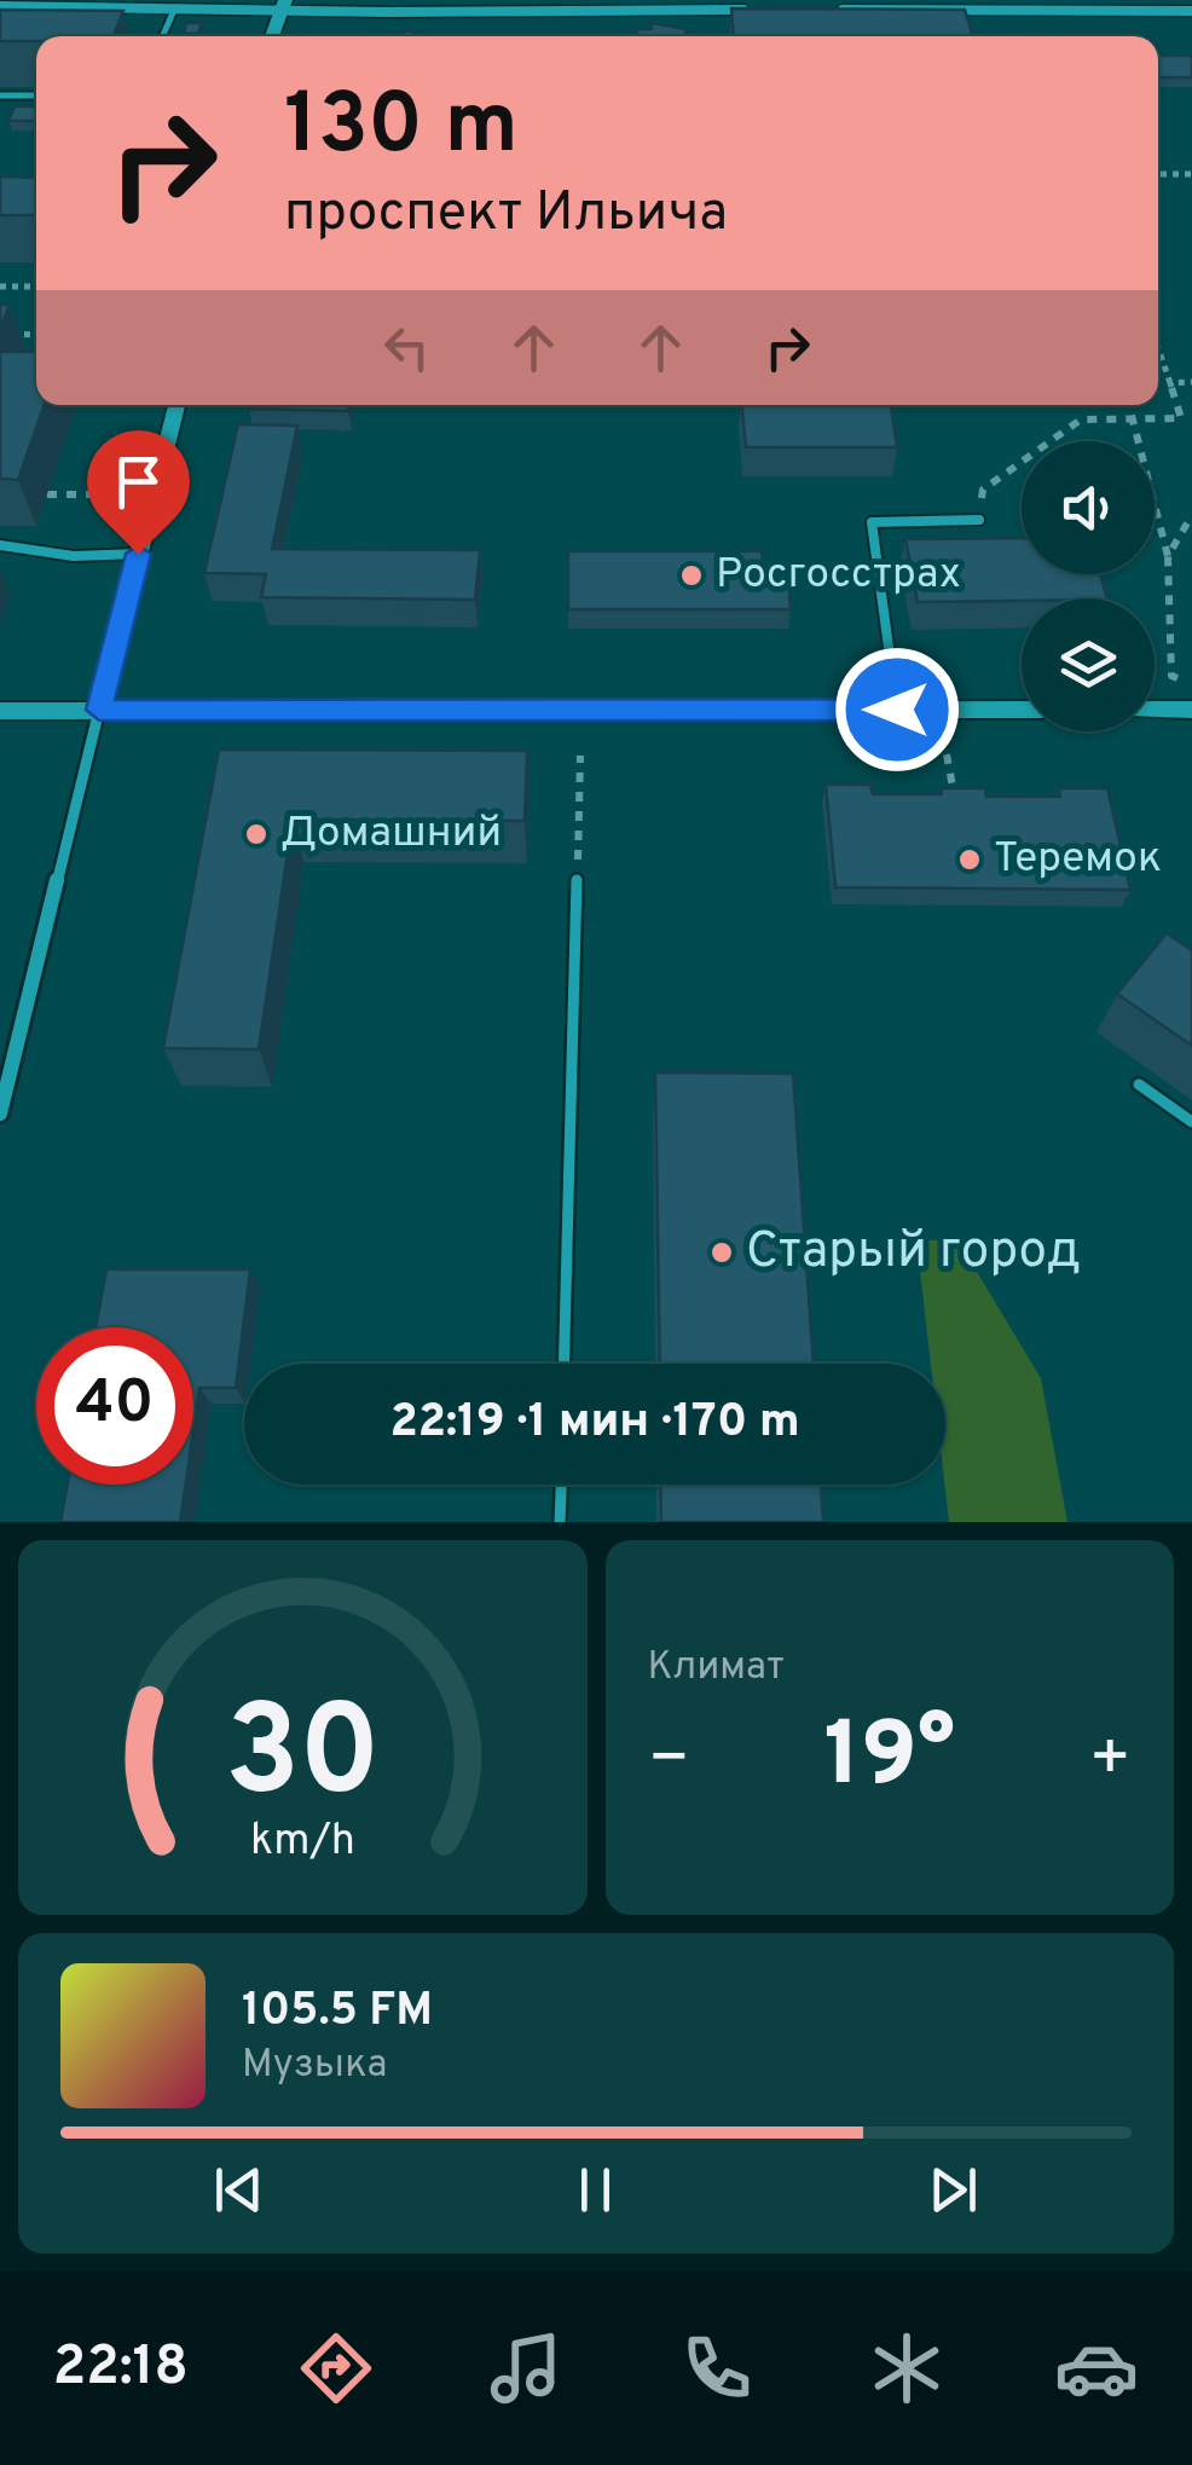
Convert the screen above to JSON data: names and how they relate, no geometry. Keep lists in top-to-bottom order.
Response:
{
  "places": [
    "Росгосстрах",
    "Домашний",
    "Теремок",
    "Старый город"
  ],
  "page": {
    "turn": ["130 m", "проспект Ильича"],
    "limit": "40",
    "trip": "22:19 · 1 мин · 170 m",
    "tile": "Климат",
    "heat": ["−", "19°", "+"],
    "song": ["105.5 FM", "Музыка"],
    "tabs": "22:18",
    "gauge": ["30", "km/h"]
  }
}
